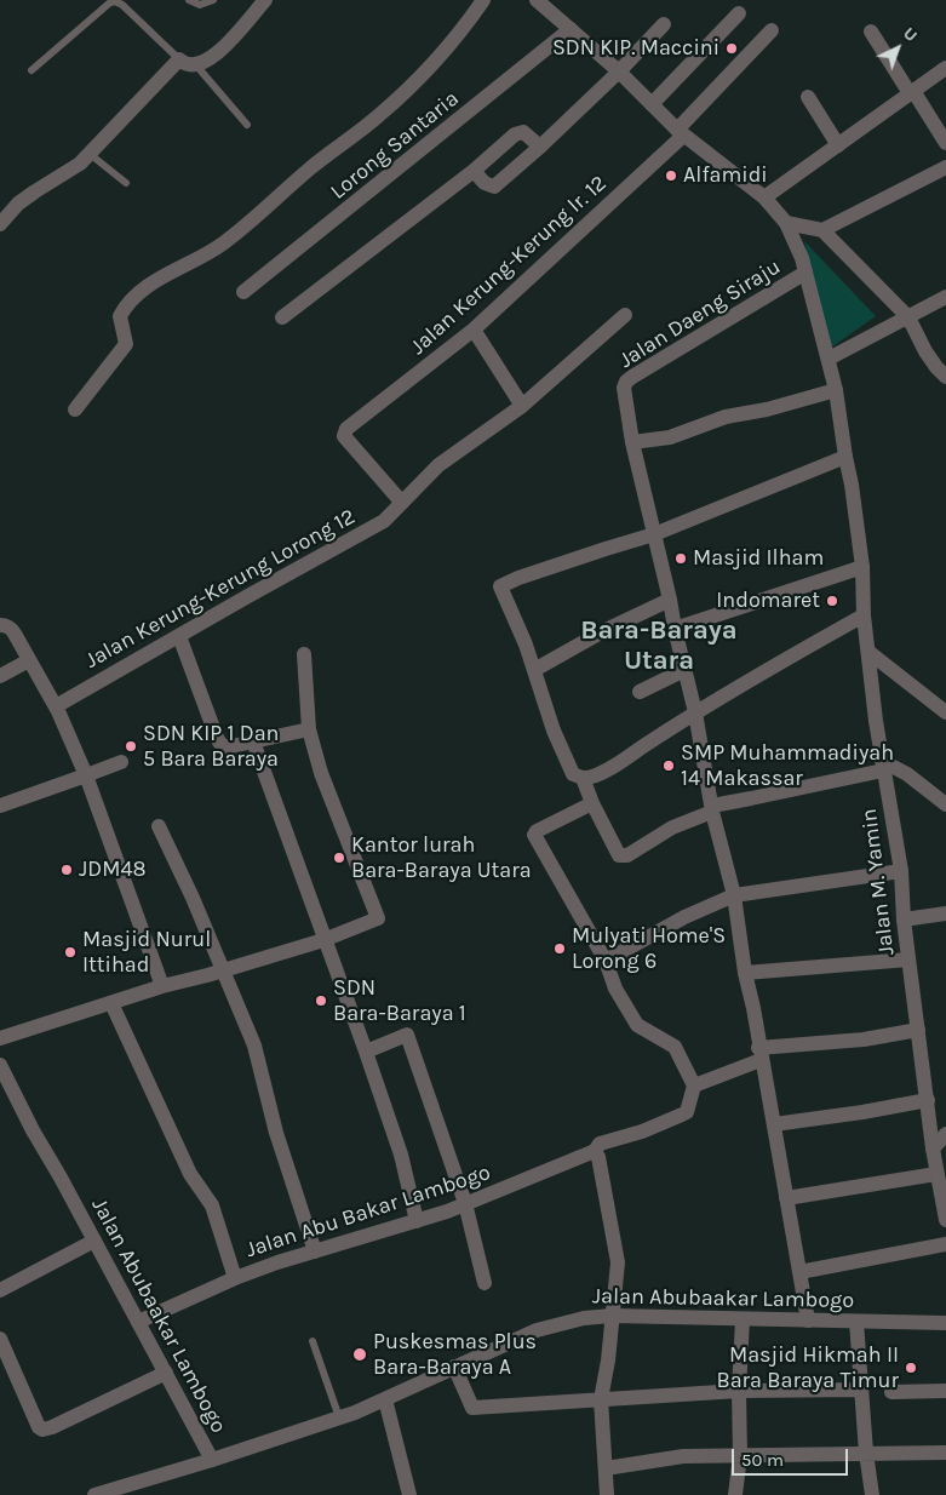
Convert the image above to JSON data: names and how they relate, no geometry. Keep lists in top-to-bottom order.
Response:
{
  "streets": {
    "street": [
      "Lorong Santaria",
      "Jalan Kerung-Kerung lr. 12",
      "Jalan Daeng Siraju",
      "Jalan Kerung-Kerung Lorong 12",
      "Jalan M. Yamin",
      "Jalan Abu Bakar Lambogo",
      "Jalan Abubaakar Lambogo"
    ]
  },
  "crossings": [
    ["Lorong Santaria", "Jalan M. Yamin"],
    ["Jalan Kerung-Kerung lr. 12", "Jalan Kerung-Kerung Lorong 12"],
    ["Jalan Kerung-Kerung lr. 12", "Jalan M. Yamin"],
    ["Jalan Daeng Siraju", "Jalan M. Yamin"],
    ["Jalan Daeng Siraju", "Jalan Abubaakar Lambogo"]
  ],
  "districts": ["Bara-Baraya Utara"],
  "places": [
    "SDN KIP. Maccini",
    "Alfamidi",
    "Masjid Ilham",
    "Indomaret",
    "SDN KIP 1 Dan 5 Bara Baraya",
    "SMP Muhammadiyah 14 Makassar",
    "Kantor lurah Bara-Baraya Utara",
    "JDM48",
    "Mulyati Home'S Lorong 6",
    "Masjid Nurul Ittihad",
    "SDN Bara-Baraya 1",
    "Puskesmas Plus Bara-Baraya A",
    "Masjid Hikmah II Bara Baraya Timur"
  ],
  "scale_bar": "50 m",
  "north": "top right"
}
